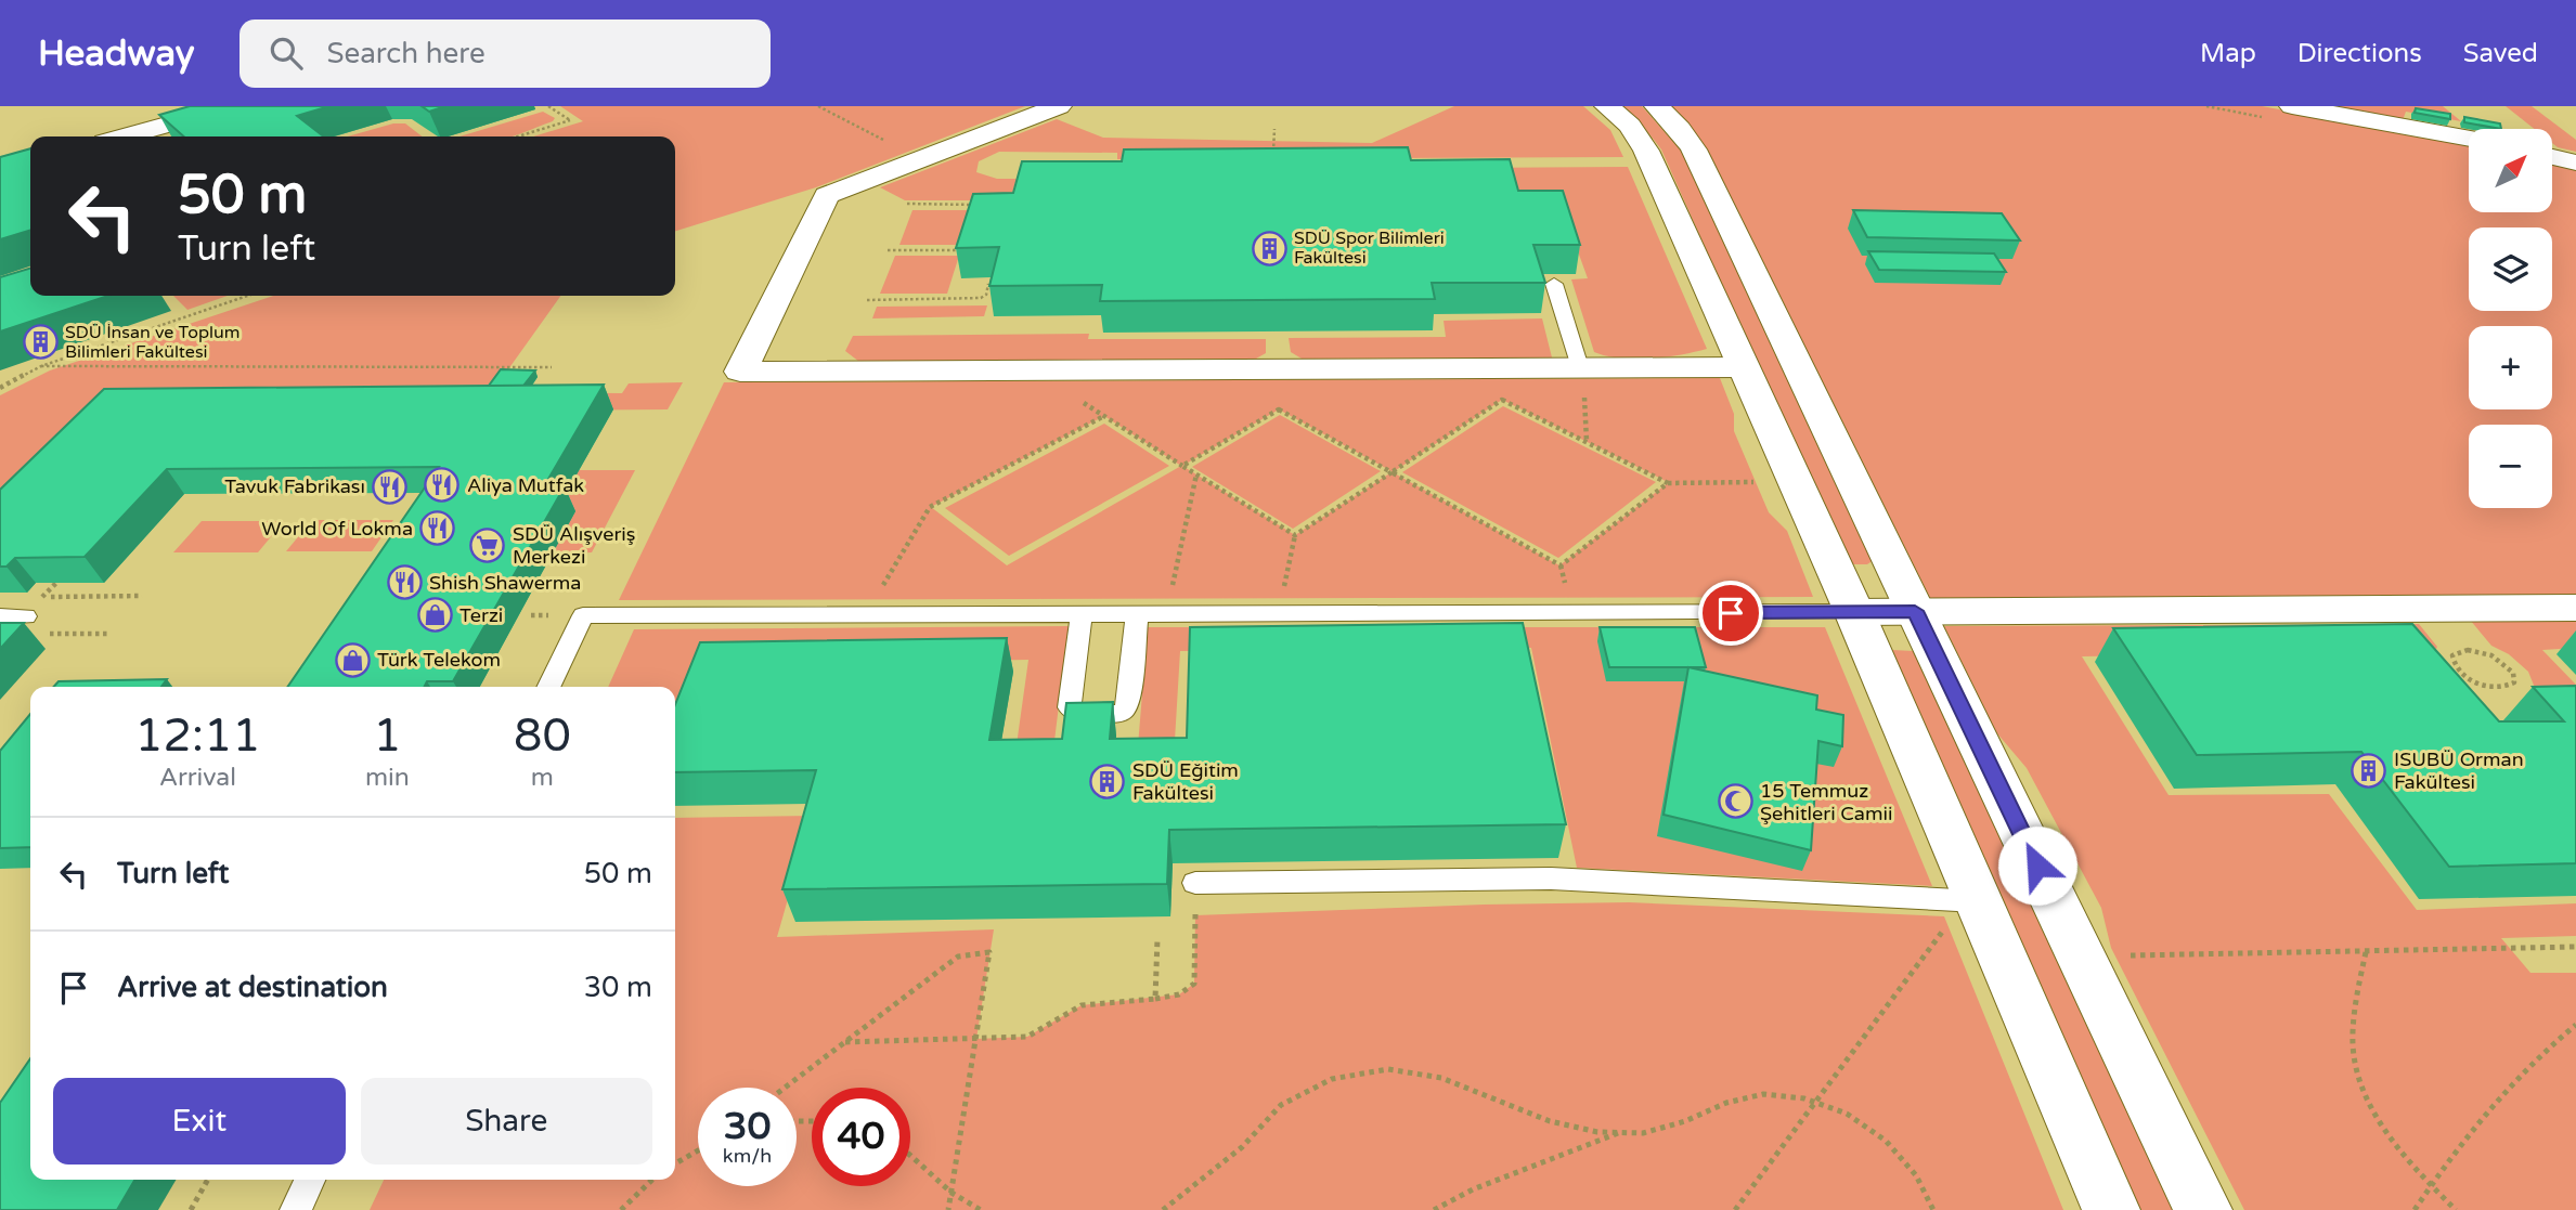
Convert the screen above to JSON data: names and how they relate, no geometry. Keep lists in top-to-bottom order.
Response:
{
  "places": {
    "building": [
      "SDÜ Spor Bilimleri Fakültesi",
      "SDÜ İnsan ve Toplum Bilimleri Fakültesi",
      "ISUBÜ Orman Fakültesi",
      "SDÜ Eğitim Fakültesi"
    ],
    "restaurant": [
      "Aliya Mutfak",
      "Tavuk Fabrikası",
      "World Of Lokma",
      "Shish Shawerma"
    ],
    "supermarket": ["SDÜ Alışveriş Merkezi"],
    "shop": ["Terzi", "Türk Telekom"],
    "mosque": ["15 Temmuz Şehitleri Camii"]
  },
  "north": "top right",
  "page": {
    "header": "Headway",
    "search": "Search here",
    "nav": ["Map", "Directions", "Saved"],
    "map_buttons": ["+", "−"],
    "turn": ["50 m", "Turn left"],
    "eta": [
      "12:11",
      "Arrival",
      "1",
      "min",
      "80",
      "m"
    ],
    "list": [
      {
        "name": "Turn left",
        "value": "50 m"
      },
      {
        "name": "Arrive at destination",
        "value": "30 m"
      }
    ],
    "buttons": ["Exit", "Share"],
    "speed": "30 km/h",
    "limit": "40"
  }
}
